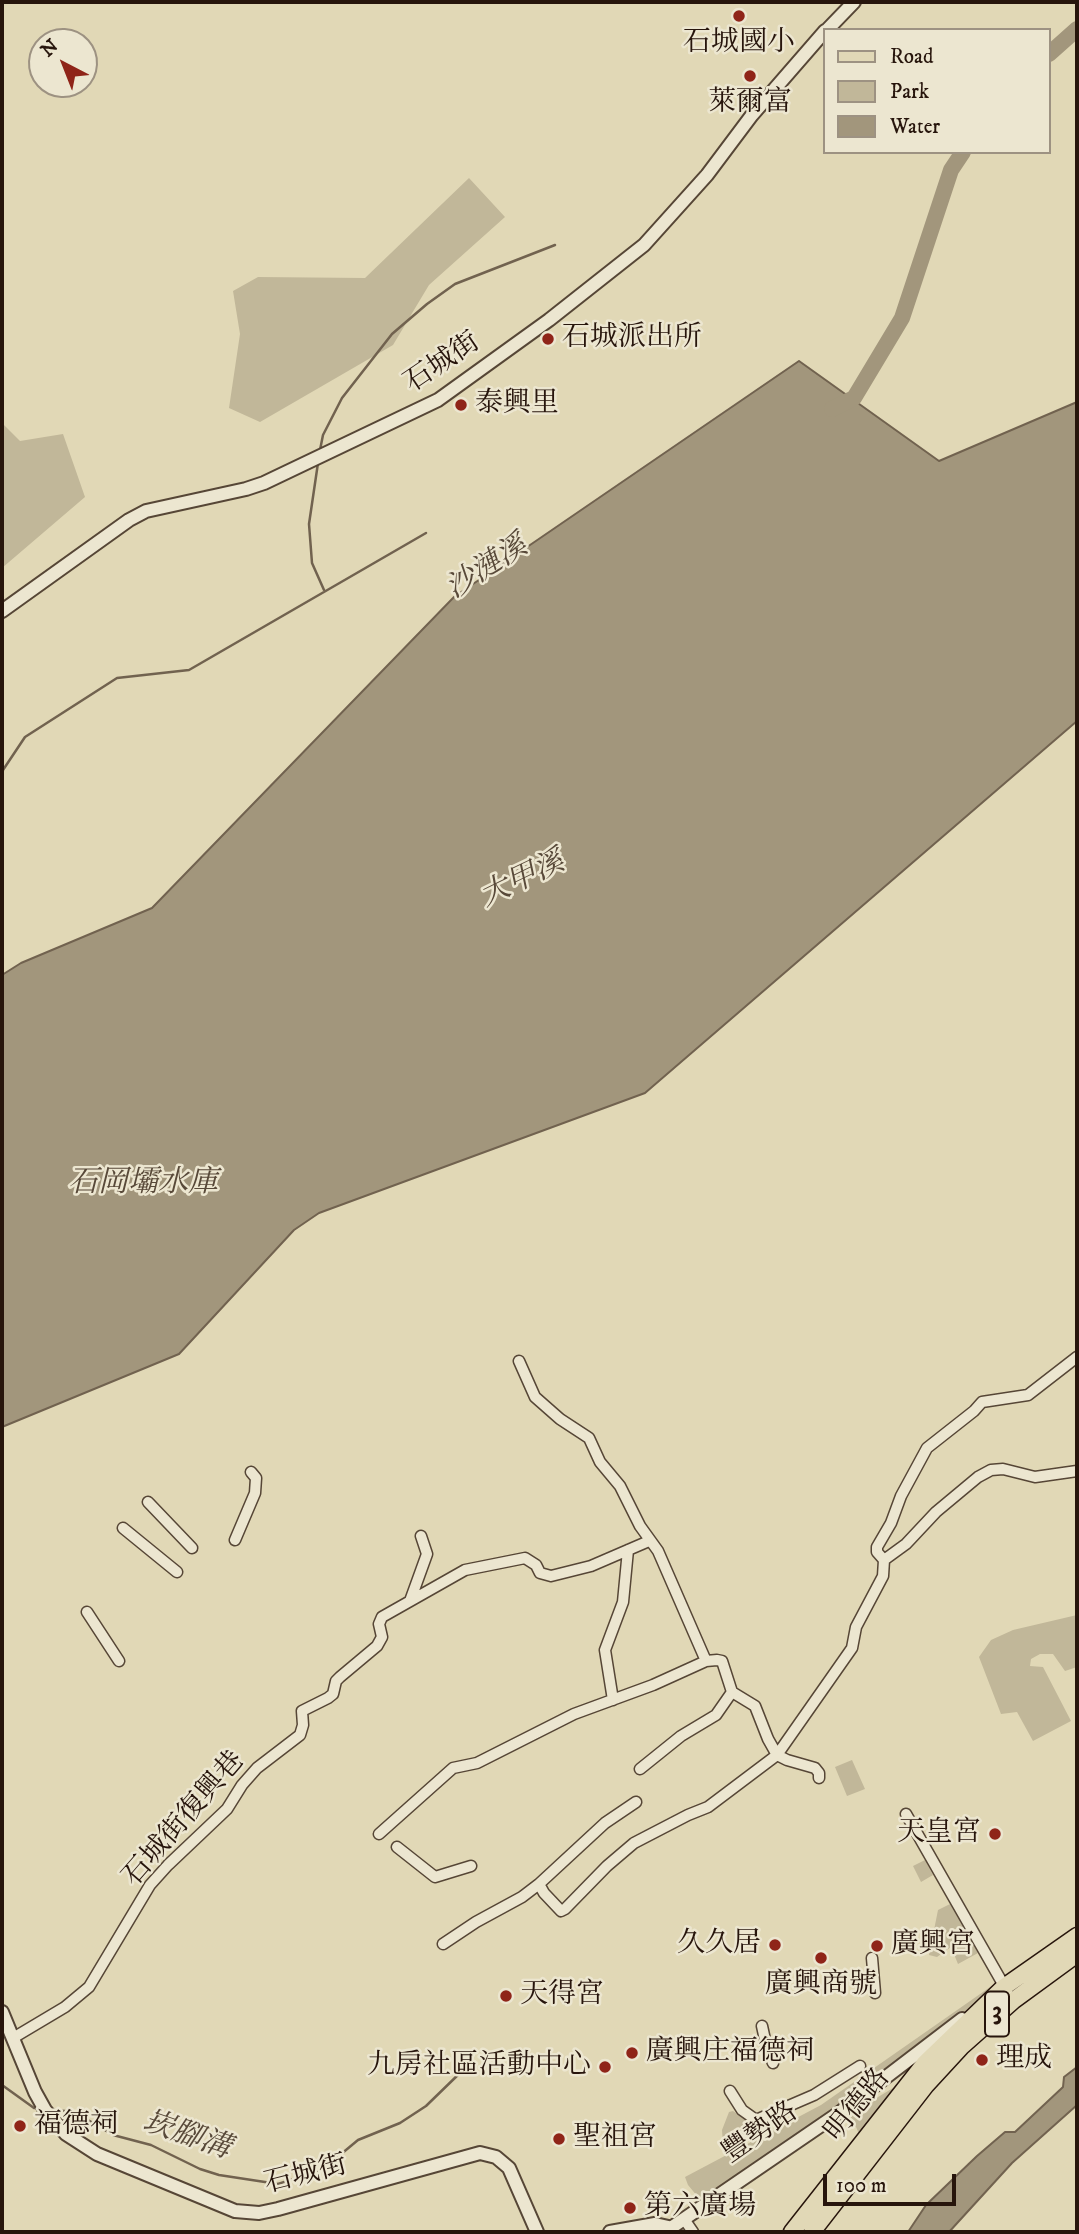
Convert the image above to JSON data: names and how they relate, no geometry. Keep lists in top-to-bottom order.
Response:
{
  "streets": {
    "main road": ["3", "明德路", "豐勢路"],
    "street": ["石城街", "石城街復興巷"]
  },
  "crossings": [
    ["石城街", "石城街復興巷"],
    ["明德路", "豐勢路"]
  ],
  "water": [
    "沙漣溪",
    "大甲溪",
    "石岡壩水庫",
    "崁腳溝"
  ],
  "places": [
    "石城國小",
    "萊爾富",
    "石城派出所",
    "泰興里",
    "天皇宮",
    "久久居",
    "廣興宮",
    "廣興商號",
    "天得宮",
    "廣興庄福德祠",
    "理成",
    "九房社區活動中心",
    "福德祠",
    "聖祖宮",
    "第六廣場"
  ],
  "legend": ["Road", "Park", "Water"],
  "scale_bar": "100 m",
  "north": "top left"
}
